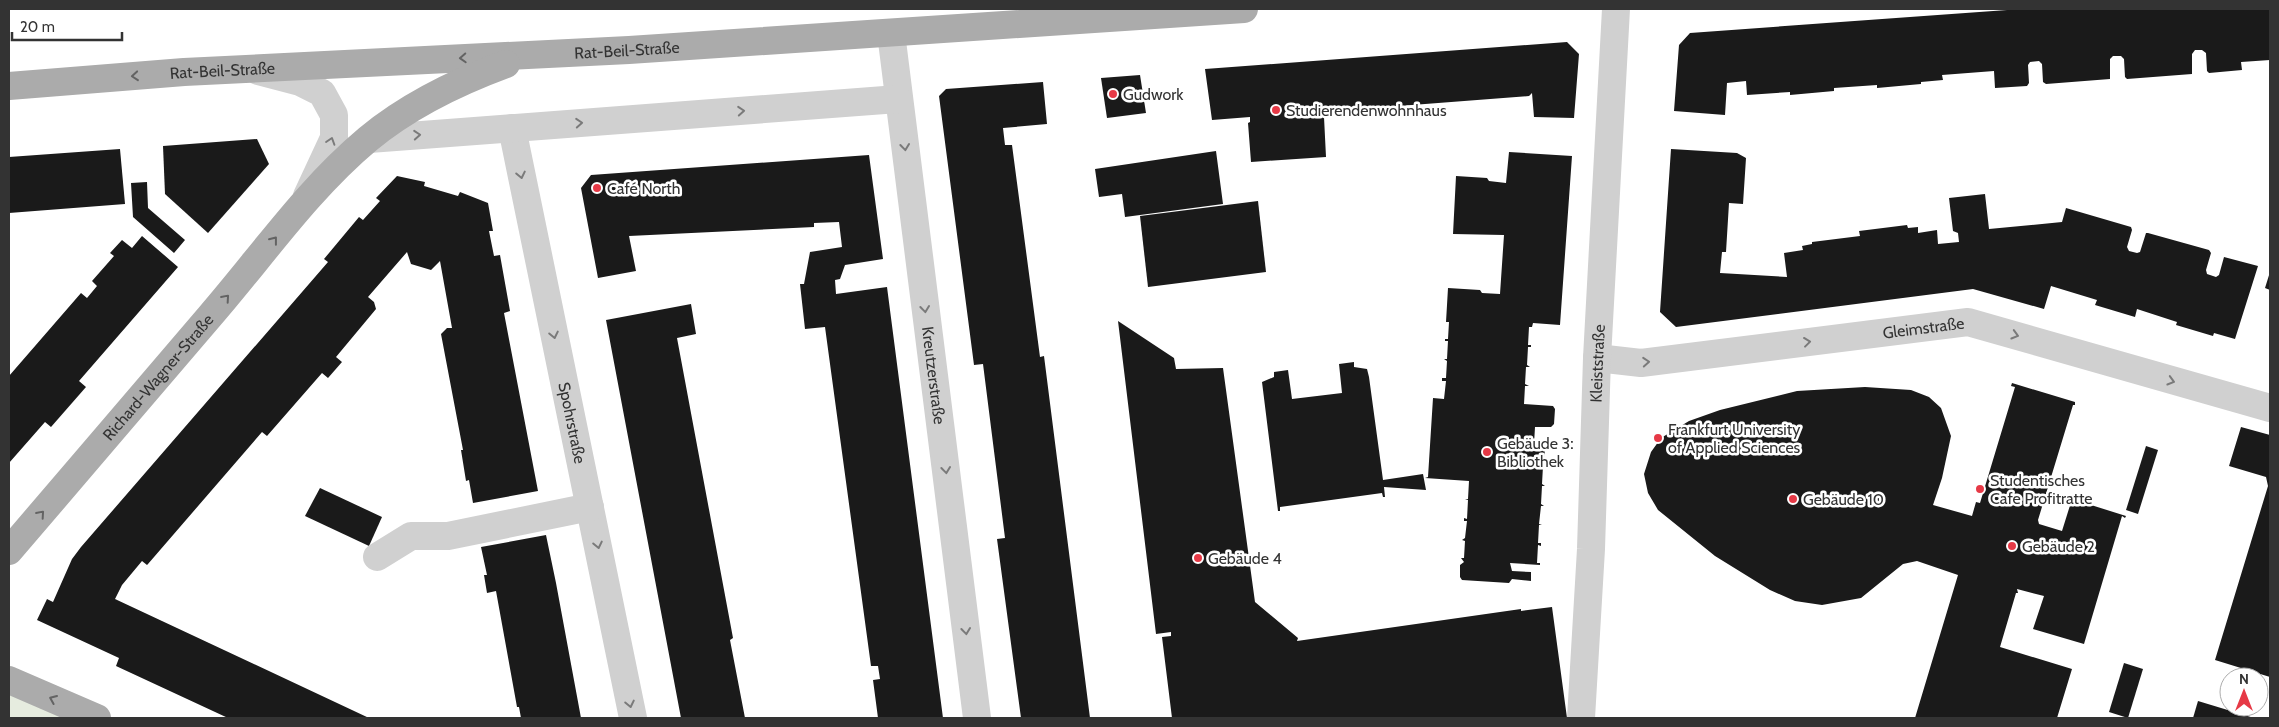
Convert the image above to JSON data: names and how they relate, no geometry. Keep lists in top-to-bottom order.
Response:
{
  "streets": {
    "main road": ["Rat-Beil-Straße", "Richard-Wagner-Straße"],
    "street": [
      "Gleimstraße",
      "Kleiststraße",
      "Kreutzerstraße",
      "Spohrstraße"
    ]
  },
  "crossings": [
    ["Rat-Beil-Straße", "Kreutzerstraße"],
    ["Rat-Beil-Straße", "Richard-Wagner-Straße"],
    ["Gleimstraße", "Kleiststraße"]
  ],
  "one_way": [
    "Rat-Beil-Straße",
    "Gleimstraße",
    "Kreutzerstraße",
    "Richard-Wagner-Straße",
    "Spohrstraße"
  ],
  "places": [
    "Gudwork",
    "Studierendenwohnhaus",
    "Café North",
    "Frankfurt University of Applied Sciences",
    "Gebäude 3: Bibliothek",
    "Studentisches Cafe Profitratte",
    "Gebäude 10",
    "Gebäude 2",
    "Gebäude 4"
  ],
  "scale_bar": "20 m",
  "north": "top"
}
